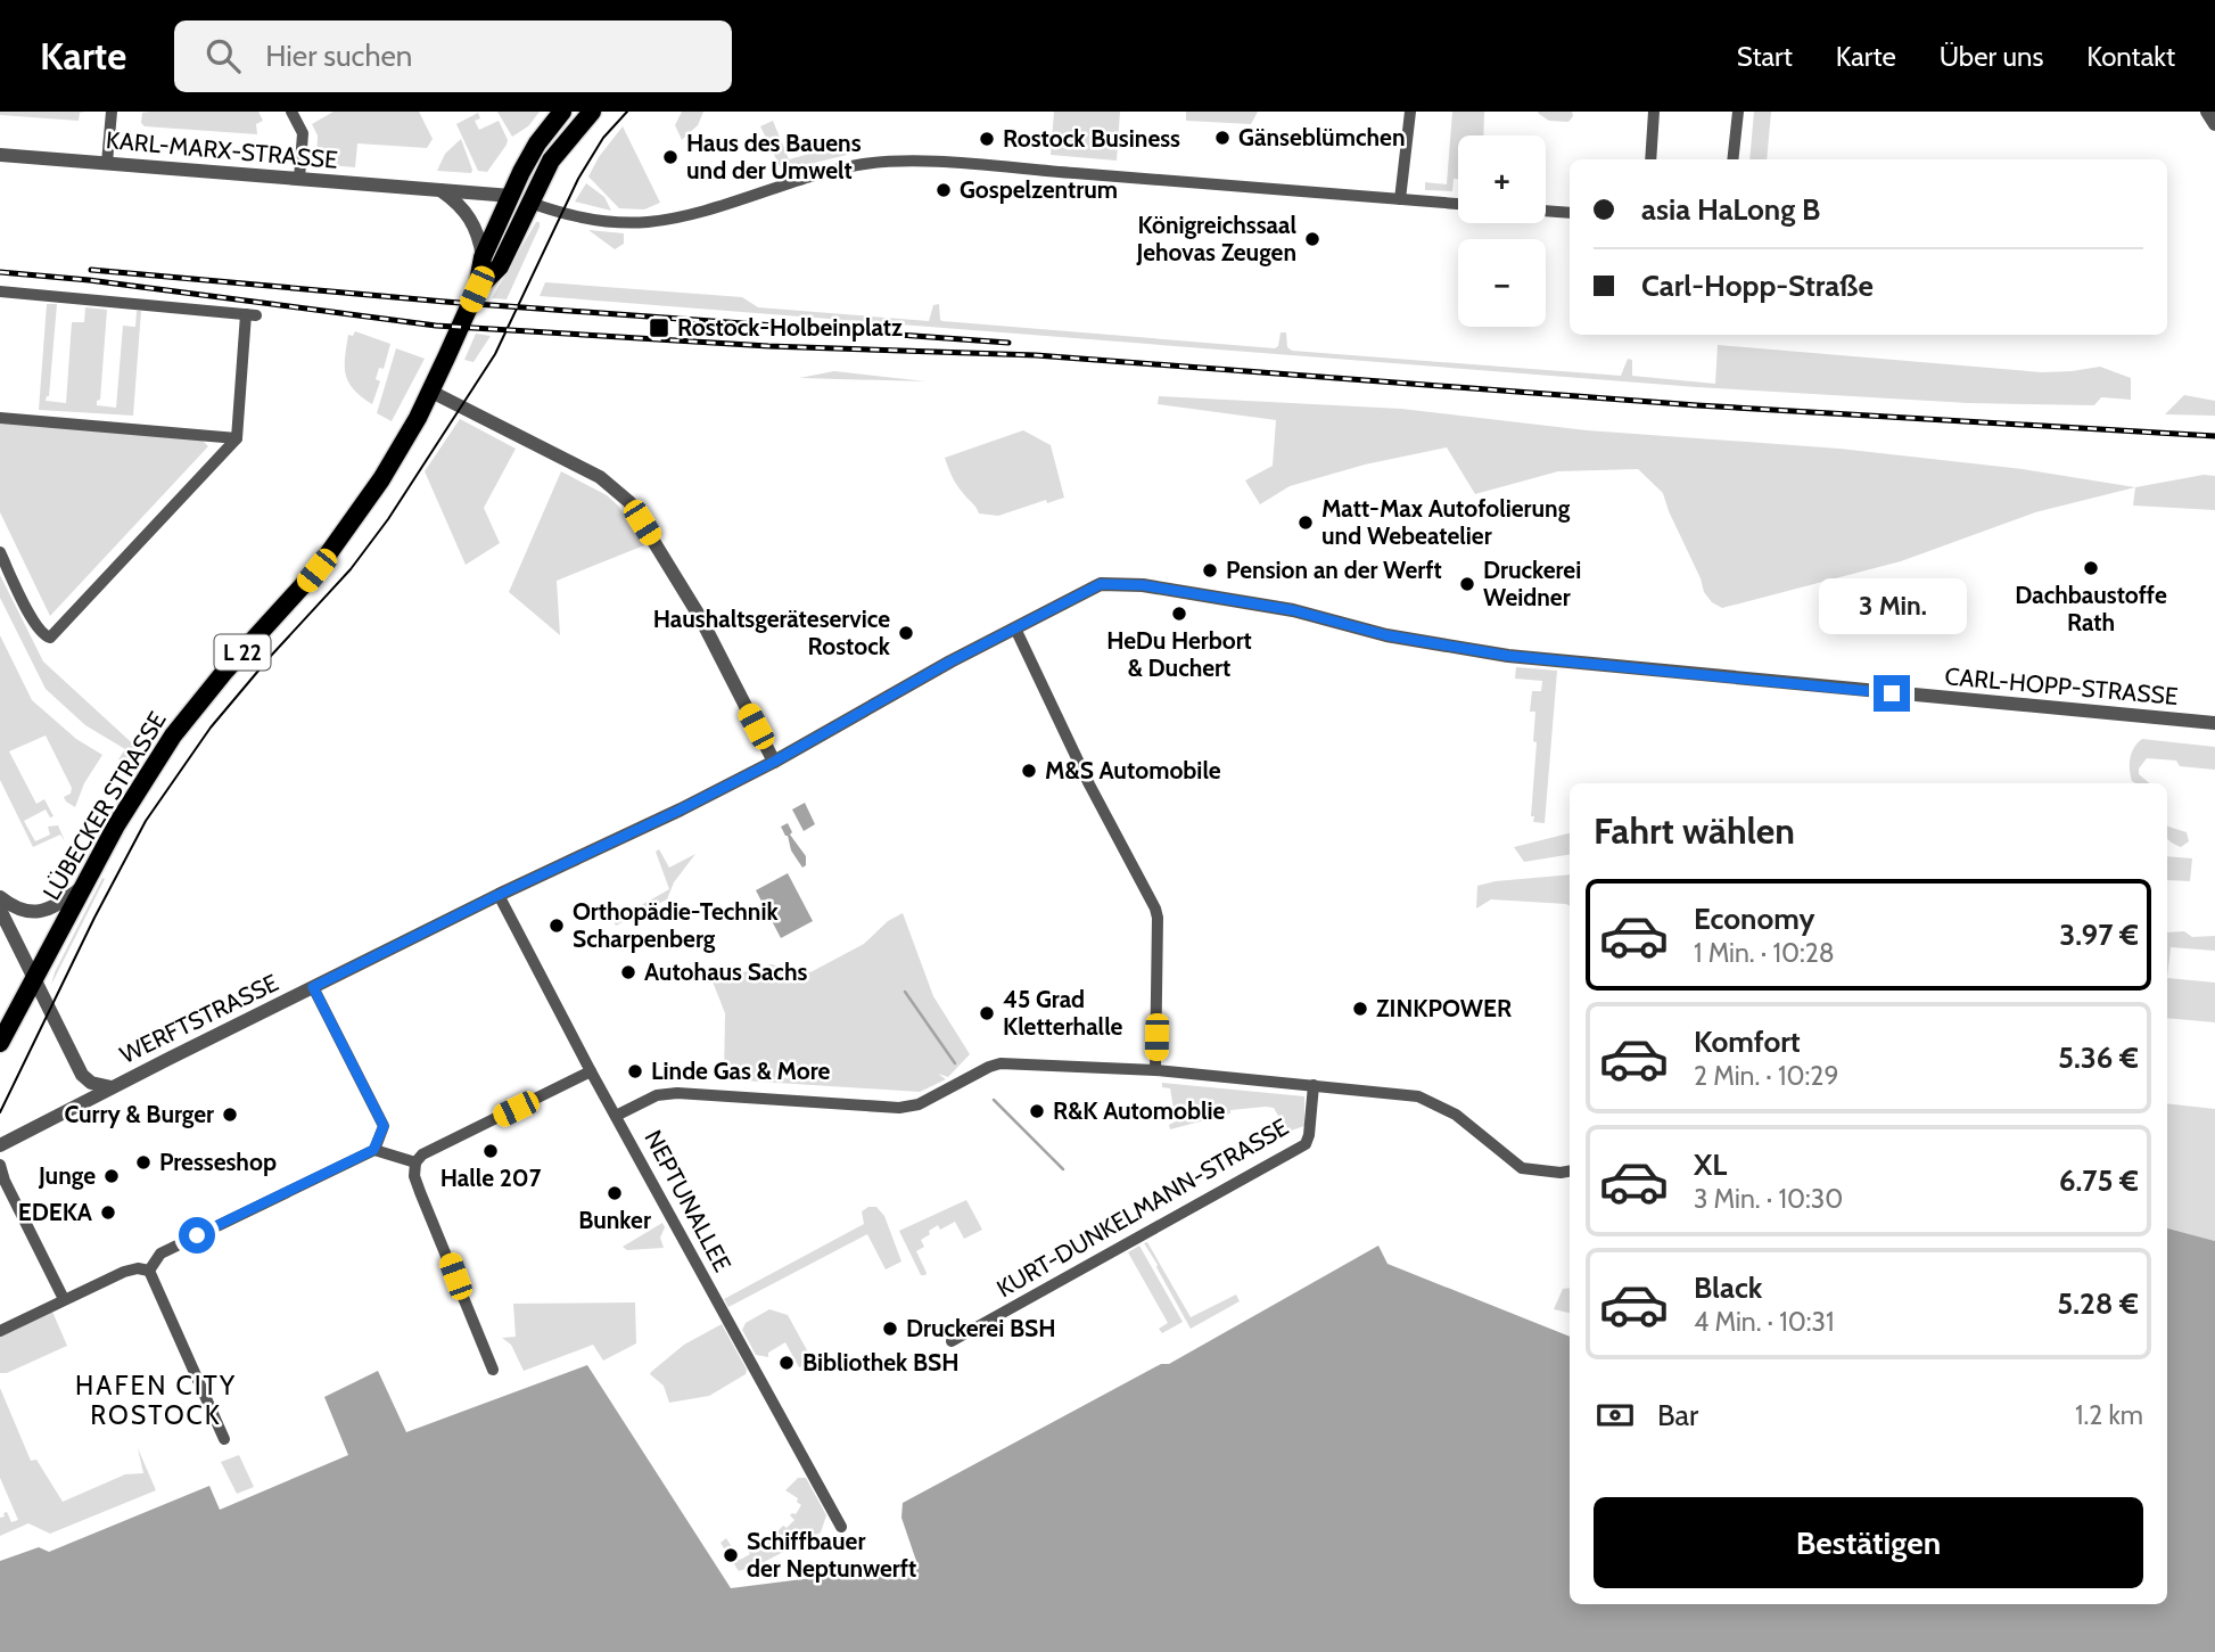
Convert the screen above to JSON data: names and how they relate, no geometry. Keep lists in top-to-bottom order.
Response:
{
  "streets": {
    "main road": ["L 22", "LÜBECKER STRASSE"],
    "street": [
      "KARL-MARX-STRASSE",
      "CARL-HOPP-STRASSE",
      "WERFTSTRASSE",
      "NEPTUNALLEE",
      "KURT-DUNKELMANN-STRASSE"
    ]
  },
  "crossings": [
    ["KARL-MARX-STRASSE", "L 22"],
    ["KARL-MARX-STRASSE", "LÜBECKER STRASSE"],
    ["L 22", "LÜBECKER STRASSE"],
    ["CARL-HOPP-STRASSE", "WERFTSTRASSE"],
    ["WERFTSTRASSE", "NEPTUNALLEE"]
  ],
  "districts": ["HAFEN CITY ROSTOCK"],
  "places": {
    "other": [
      "Gänseblümchen",
      "Rostock Business",
      "Haus des Bauens und der Umwelt",
      "Gospelzentrum",
      "Königreichssaal Jehovas Zeugen",
      "Matt-Max Autofolierung und Webeatelier",
      "Dachbaustoffe Rath",
      "Pension an der Werft",
      "Druckerei Weidner",
      "HeDu Herbort & Duchert",
      "Haushaltsgeräteservice Rostock",
      "M&S Automobile",
      "Orthopädie-Technik Scharpenberg",
      "Autohaus Sachs",
      "ZINKPOWER",
      "45 Grad Kletterhalle",
      "Linde Gas & More",
      "R&K Automoblie",
      "Curry & Burger",
      "Halle 207",
      "Presseshop",
      "Junge",
      "Bunker",
      "EDEKA",
      "Druckerei BSH",
      "Bibliothek BSH",
      "Schiffbauer der Neptunwerft"
    ],
    "transit": ["Rostock-Holbeinplatz"]
  },
  "page": {
    "header": "Karte",
    "search": "Hier suchen",
    "nav": [
      "Start",
      "Karte",
      "Über uns",
      "Kontakt"
    ],
    "map_buttons": ["+", "−"],
    "banner": ["asia HaLong B", "Carl-Hopp-Straße"],
    "bubble": "3 Min.",
    "heading": "Fahrt wählen",
    "list": [
      {
        "name": "Economy",
        "note": "1 Min. · 10:28",
        "value": "3.97 €"
      },
      {
        "name": "Komfort",
        "note": "2 Min. · 10:29",
        "value": "5.36 €"
      },
      {
        "name": "XL",
        "note": "3 Min. · 10:30",
        "value": "6.75 €"
      },
      {
        "name": "Black",
        "note": "4 Min. · 10:31",
        "value": "5.28 €"
      }
    ],
    "pay": ["Bar", "1.2 km"],
    "buttons": "Bestätigen"
  }
}
